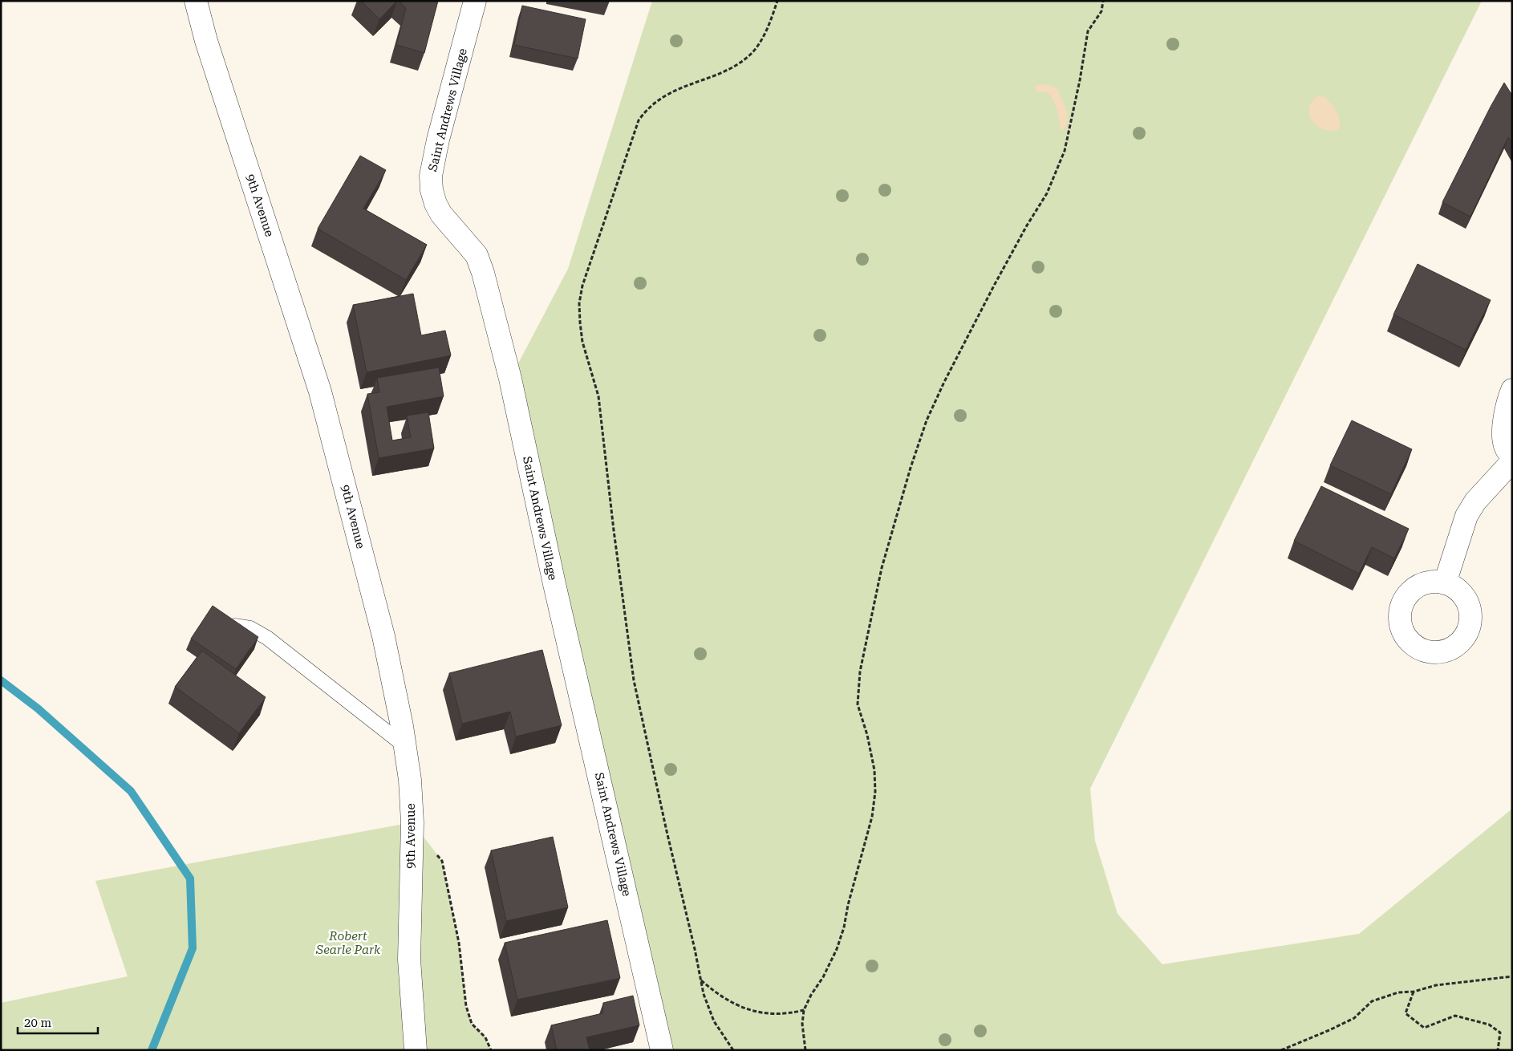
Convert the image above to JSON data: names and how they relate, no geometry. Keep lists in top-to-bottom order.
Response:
{
  "streets": {
    "street": ["Saint Andrews Village", "9th Avenue"]
  },
  "parks": ["Robert Searle Park"],
  "scale_bar": "20 m"
}
